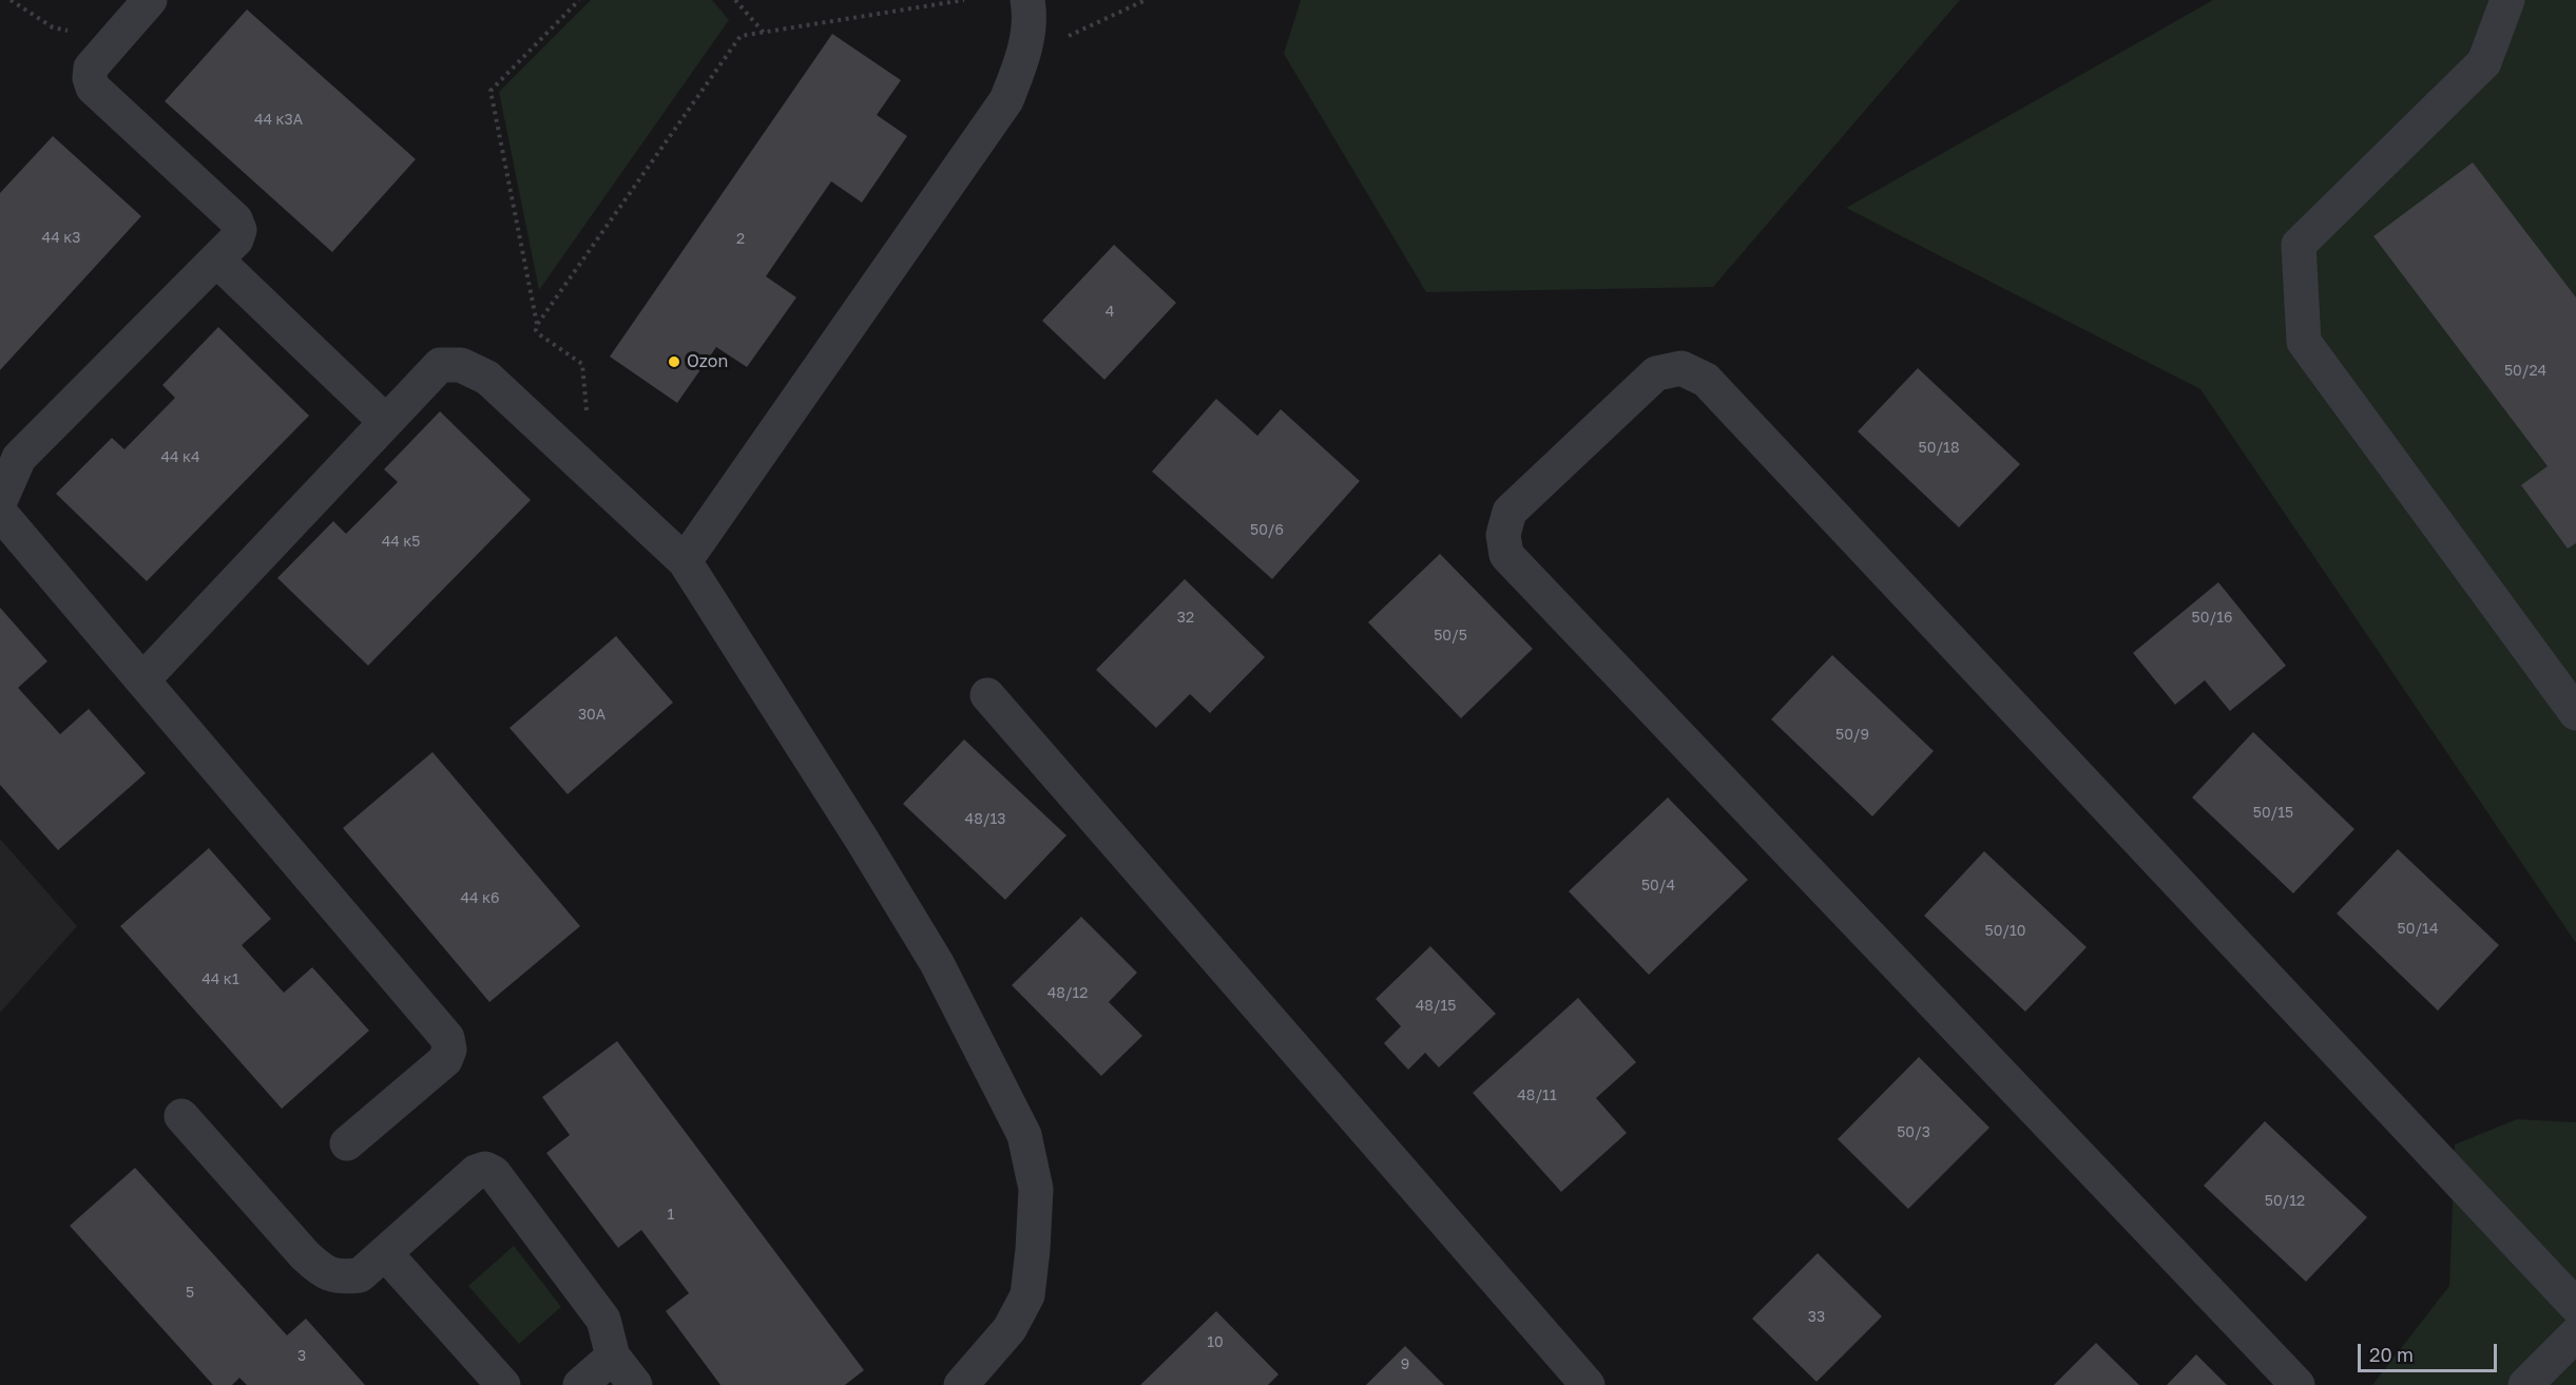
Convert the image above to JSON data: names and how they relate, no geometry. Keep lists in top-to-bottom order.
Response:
{
  "places": ["Ozon"],
  "house_numbers": [
    "44 к3А",
    "44 к3",
    "2",
    "4",
    "50/24",
    "50/18",
    "44 к4",
    "50/6",
    "44 к5",
    "32",
    "50/16",
    "50/5",
    "30А",
    "50/9",
    "50/15",
    "48/13",
    "50/4",
    "44 к6",
    "50/14",
    "50/10",
    "44 к1",
    "48/12",
    "48/15",
    "48/11",
    "50/3",
    "50/12",
    "1",
    "5",
    "33",
    "10",
    "3",
    "9"
  ],
  "scale_bar": "20 m"
}
